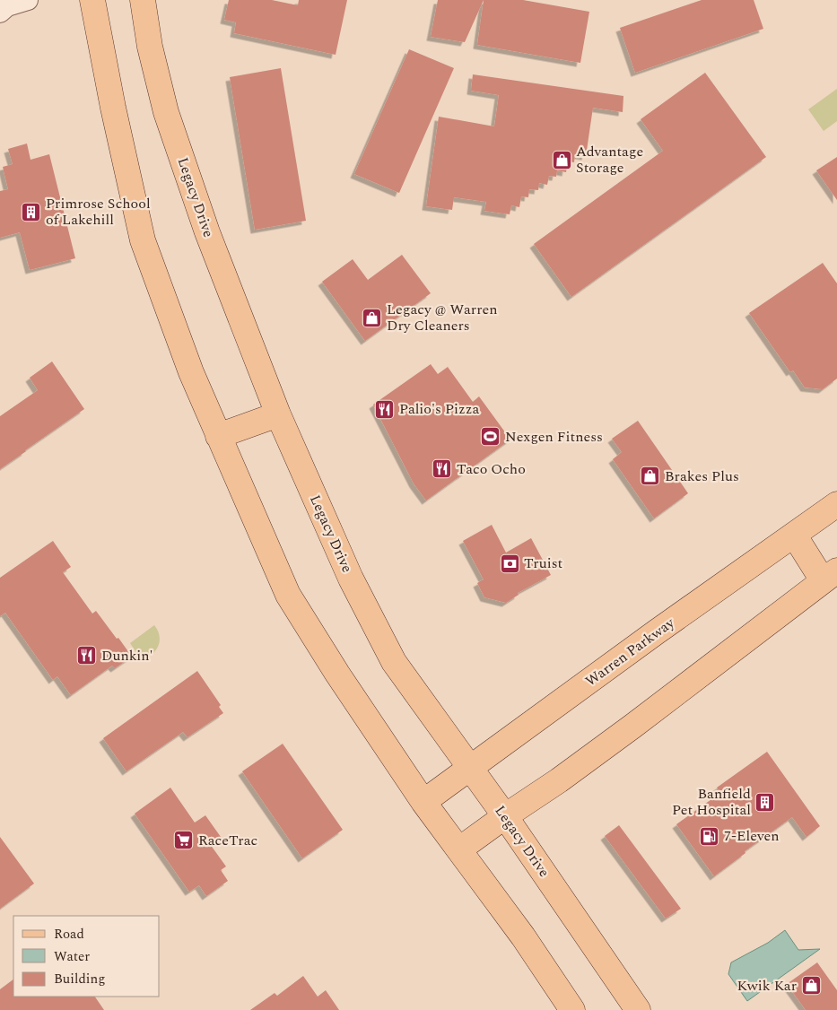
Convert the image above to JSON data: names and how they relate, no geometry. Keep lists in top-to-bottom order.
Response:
{
  "streets": {
    "main road": ["Legacy Drive", "Warren Parkway"]
  },
  "crossings": [
    ["Legacy Drive", "Warren Parkway"]
  ],
  "places": {
    "shop": [
      "Advantage Storage",
      "Legacy @ Warren Dry Cleaners",
      "Brakes Plus",
      "Kwik Kar"
    ],
    "building": ["Primrose School of Lakehill", "Banfield Pet Hospital"],
    "restaurant": ["Palio's Pizza", "Taco Ocho", "Dunkin'"],
    "sports": ["Nexgen Fitness"],
    "bank": ["Truist"],
    "fuel station": ["7-Eleven"],
    "supermarket": ["RaceTrac"]
  },
  "legend": ["Road", "Water", "Building"]
}
